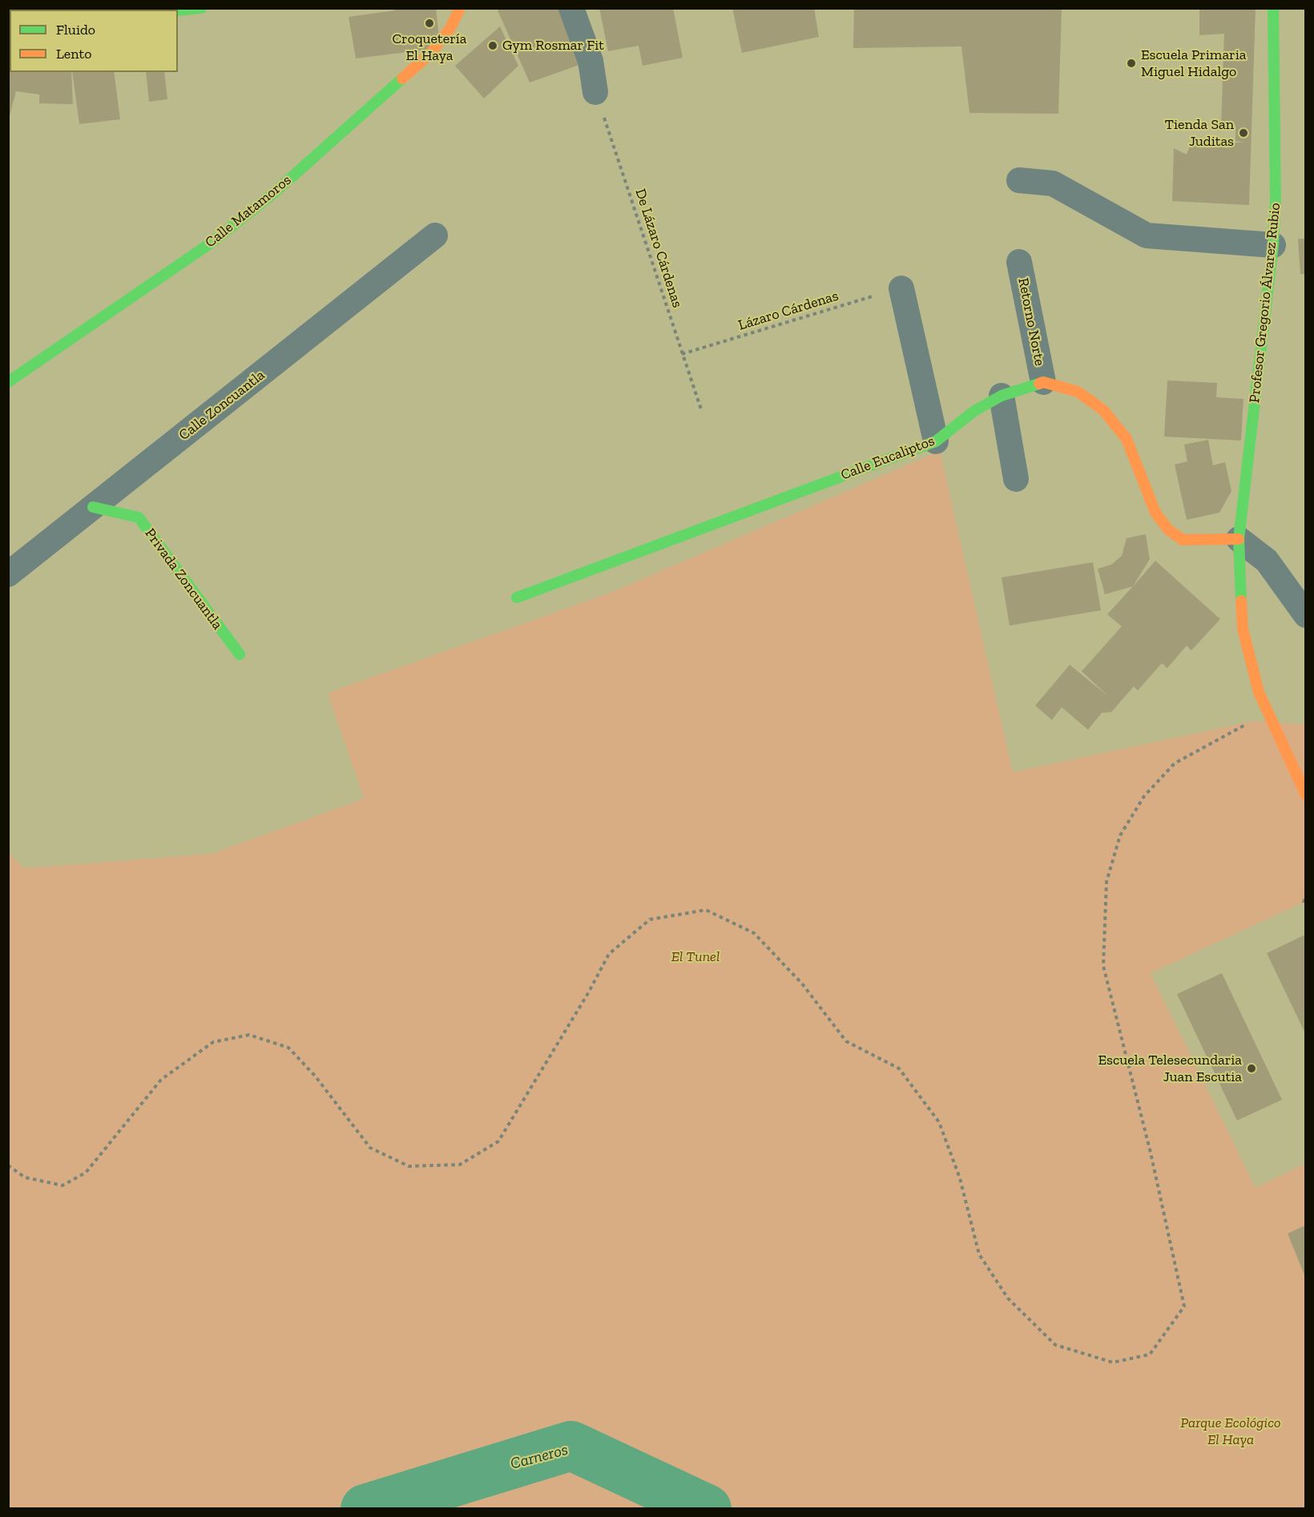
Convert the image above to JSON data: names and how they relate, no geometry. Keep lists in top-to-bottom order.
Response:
{
  "streets": {
    "street": [
      "Calle Matamoros",
      "Profesor Gregorio Álvarez Rubio",
      "Retorno Norte",
      "Calle Zoncuantla",
      "Calle Eucaliptos",
      "Privada Zoncuantla"
    ],
    "path": ["De Lázaro Cárdenas", "Lázaro Cárdenas"]
  },
  "crossings": [
    ["De Lázaro Cárdenas", "Lázaro Cárdenas"],
    ["Retorno Norte", "Calle Eucaliptos"],
    ["Calle Zoncuantla", "Privada Zoncuantla"]
  ],
  "water": ["Carneros"],
  "parks": ["El Tunel", "Parque Ecológico El Haya"],
  "places": [
    "Croquetería El Haya",
    "Gym Rosmar Fit",
    "Escuela Primaria Miguel Hidalgo",
    "Tienda San Juditas",
    "Escuela Telesecundaria Juan Escutia"
  ],
  "legend": ["Fluido", "Lento"]
}
